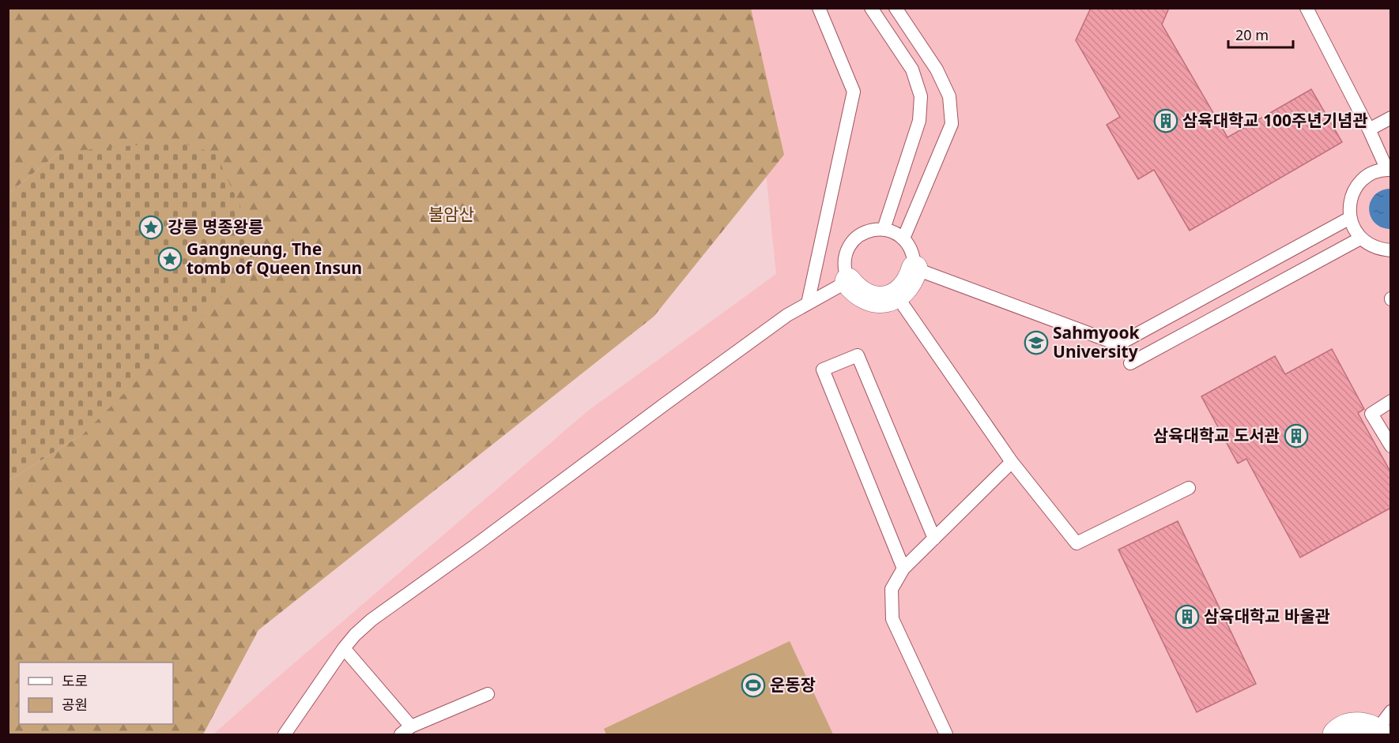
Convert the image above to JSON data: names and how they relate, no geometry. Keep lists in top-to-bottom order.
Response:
{
  "parks": ["불암산"],
  "places": {
    "building": ["삼육대학교 100주년기념관", "삼육대학교 도서관", "삼육대학교 바울관"],
    "place": ["강릉 명종왕릉", "Gangneung, The tomb of Queen Insun"],
    "school or university": ["Sahmyook University"],
    "sports": ["운동장"]
  },
  "legend": ["도로", "공원"],
  "scale_bar": "20 m"
}
